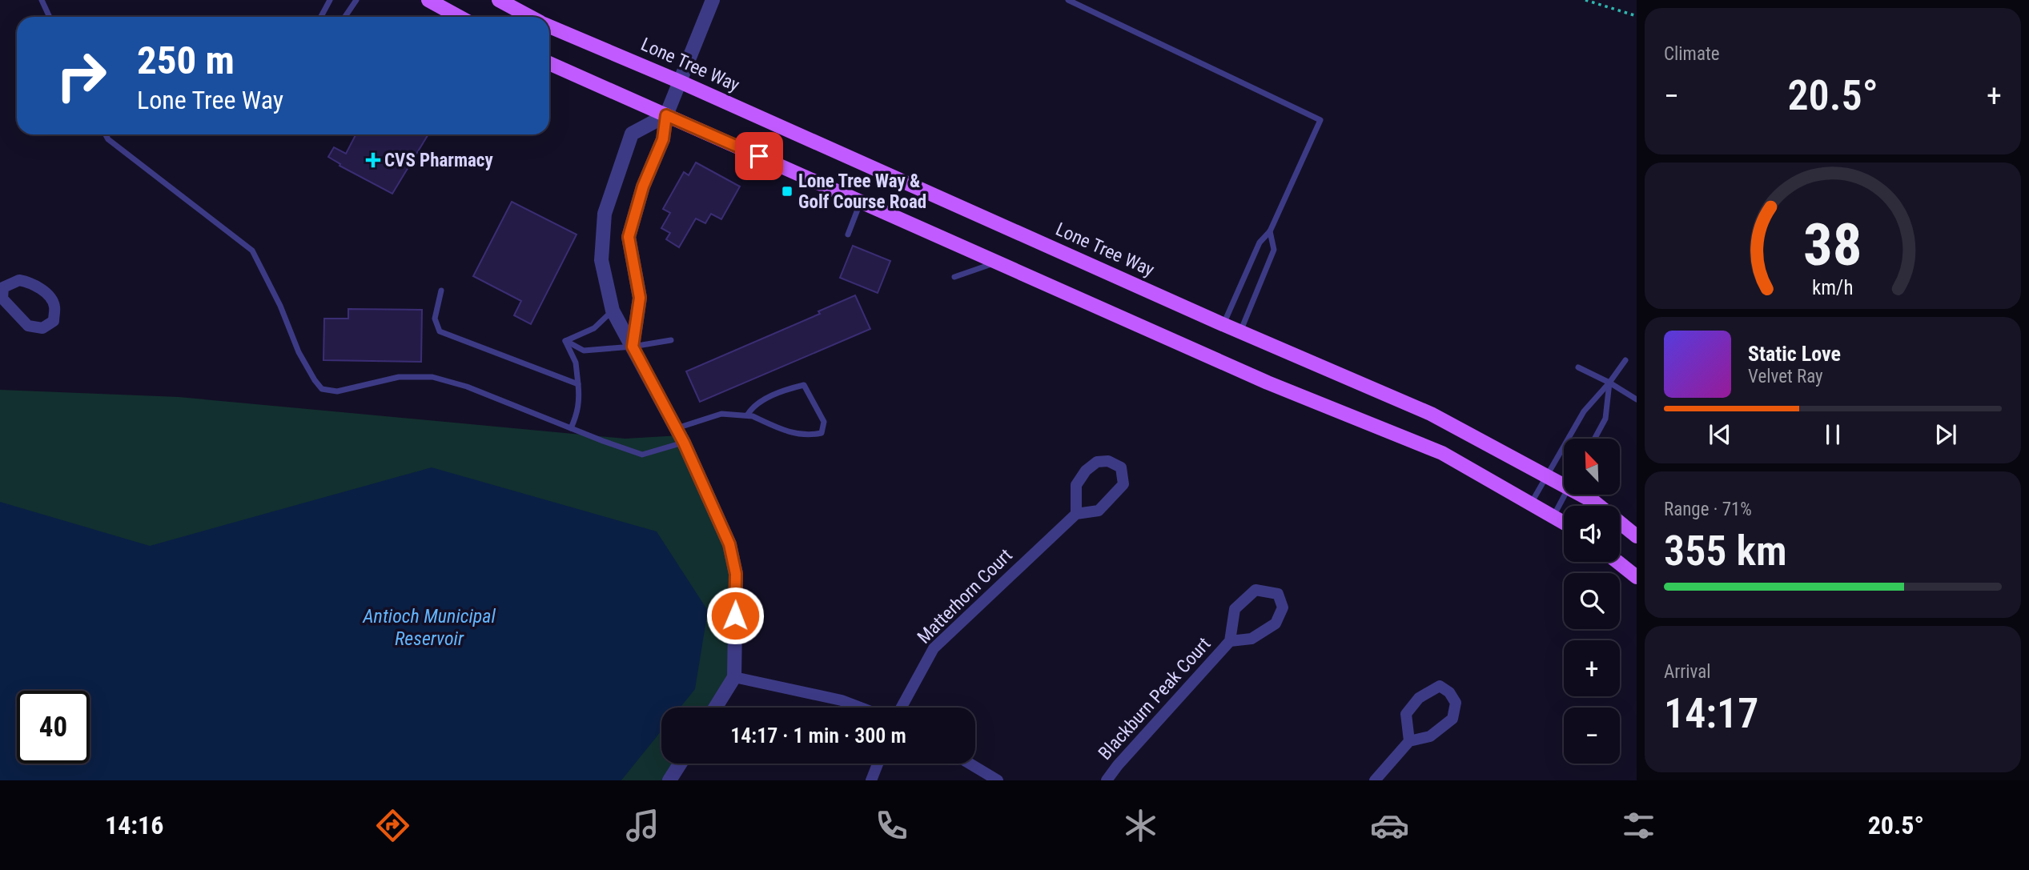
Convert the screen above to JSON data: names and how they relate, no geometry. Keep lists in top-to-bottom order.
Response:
{
  "streets": {
    "main road": ["Lone Tree Way"],
    "street": ["Matterhorn Court", "Blackburn Peak Court"]
  },
  "water": ["Antioch Municipal Reservoir"],
  "places": {
    "health": ["CVS Pharmacy"],
    "transit": ["Lone Tree Way & Golf Course Road"]
  },
  "north": "top left",
  "page": {
    "tile": [
      "Climate",
      ["Range · 71%", "355 km"],
      ["Arrival", "14:17"]
    ],
    "turn": ["250 m", "Lone Tree Way"],
    "heat": ["−", "20.5°", "+"],
    "song": ["Static Love", "Velvet Ray"],
    "map_buttons": ["+", "−"],
    "limit": "40",
    "trip": "14:17 · 1 min · 300 m",
    "tabs": ["14:16", "20.5°"],
    "gauge": ["38", "km/h"]
  }
}
